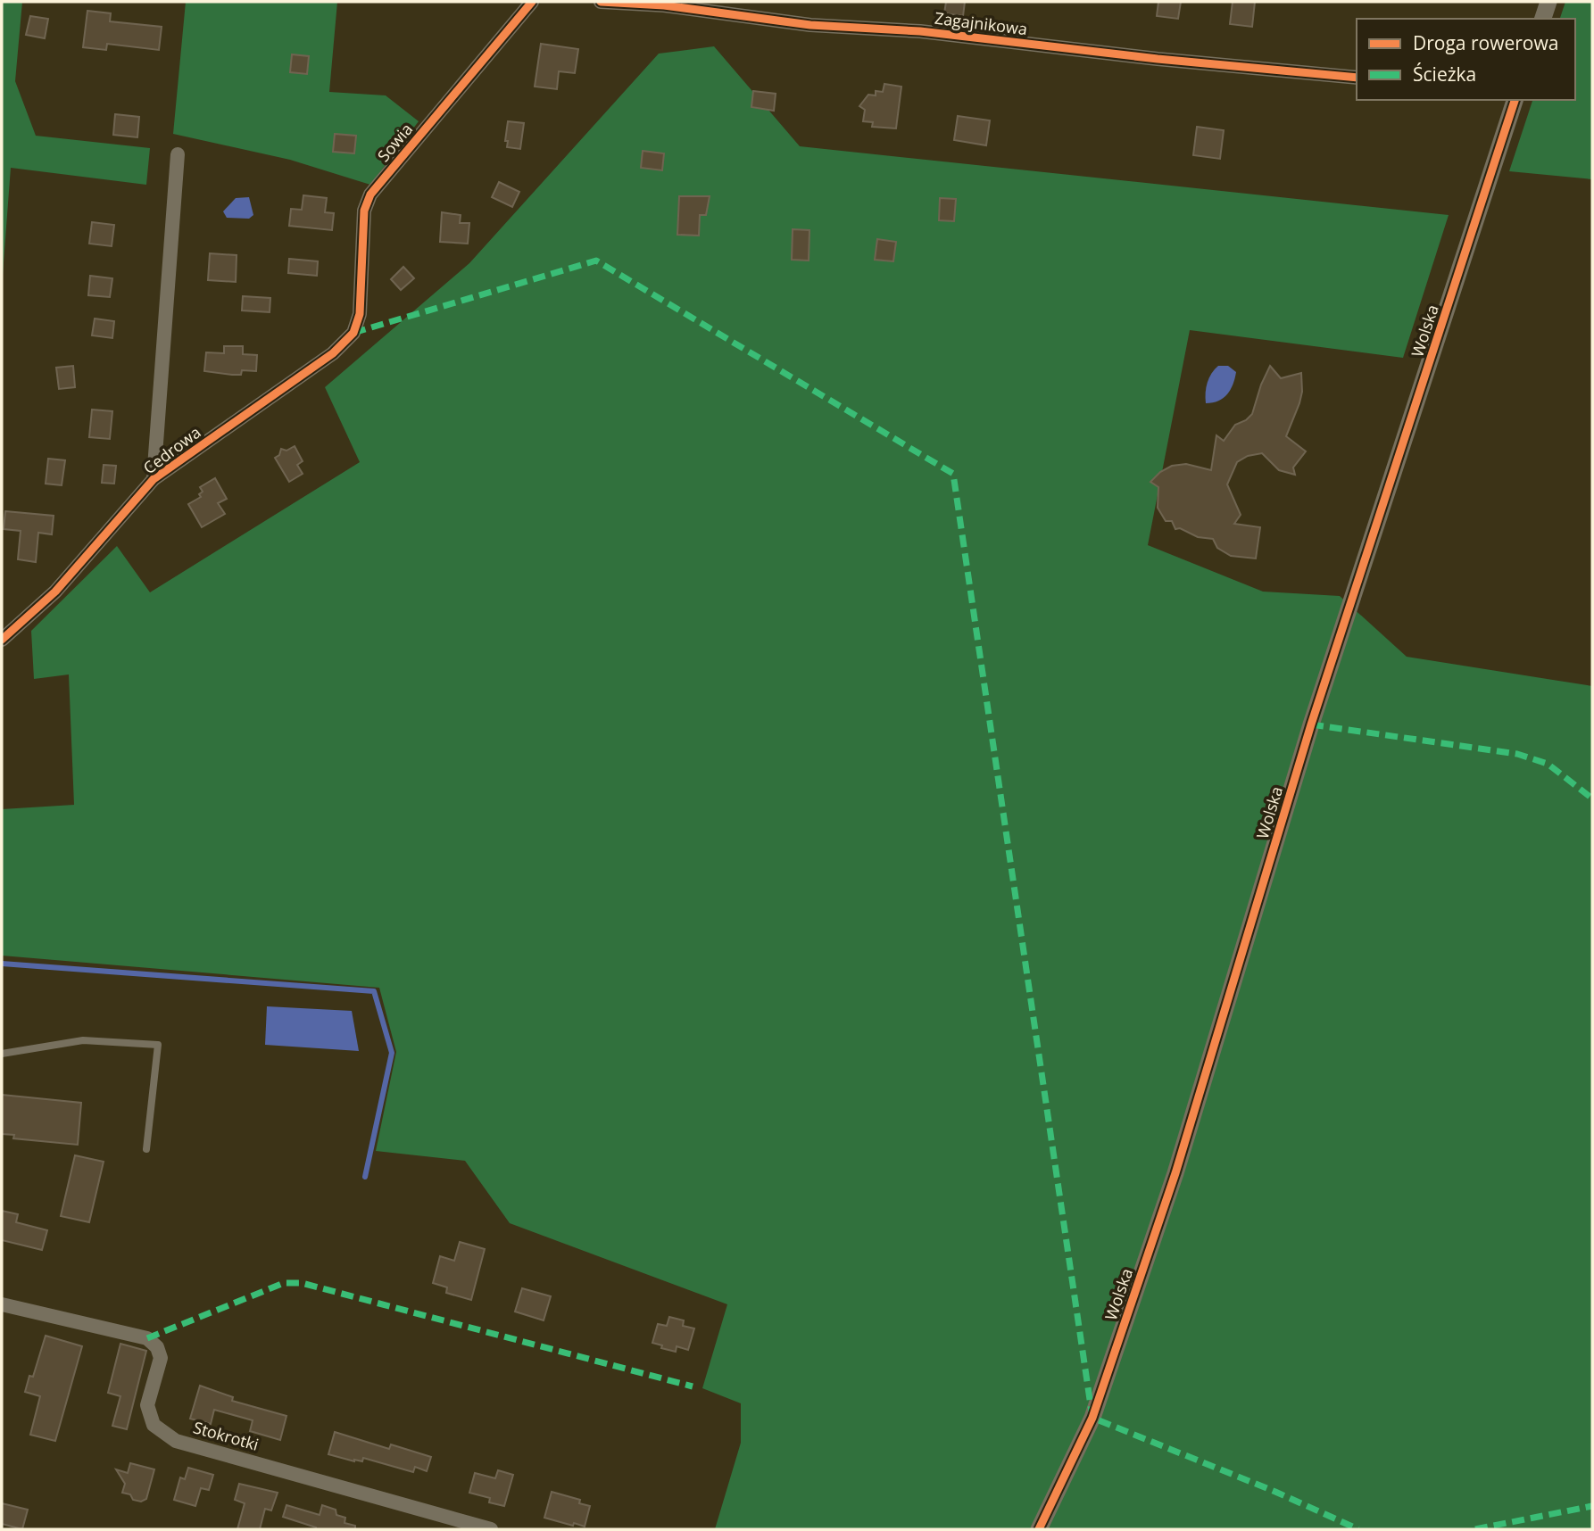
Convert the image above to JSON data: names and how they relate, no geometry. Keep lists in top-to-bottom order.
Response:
{
  "streets": {
    "street": [
      "Zagajnikowa",
      "Sowia",
      "Wolska",
      "Cedrowa",
      "Stokrotki"
    ]
  },
  "crossings": [
    ["Sowia", "Cedrowa"]
  ],
  "legend": ["Droga rowerowa", "Ścieżka"]
}
